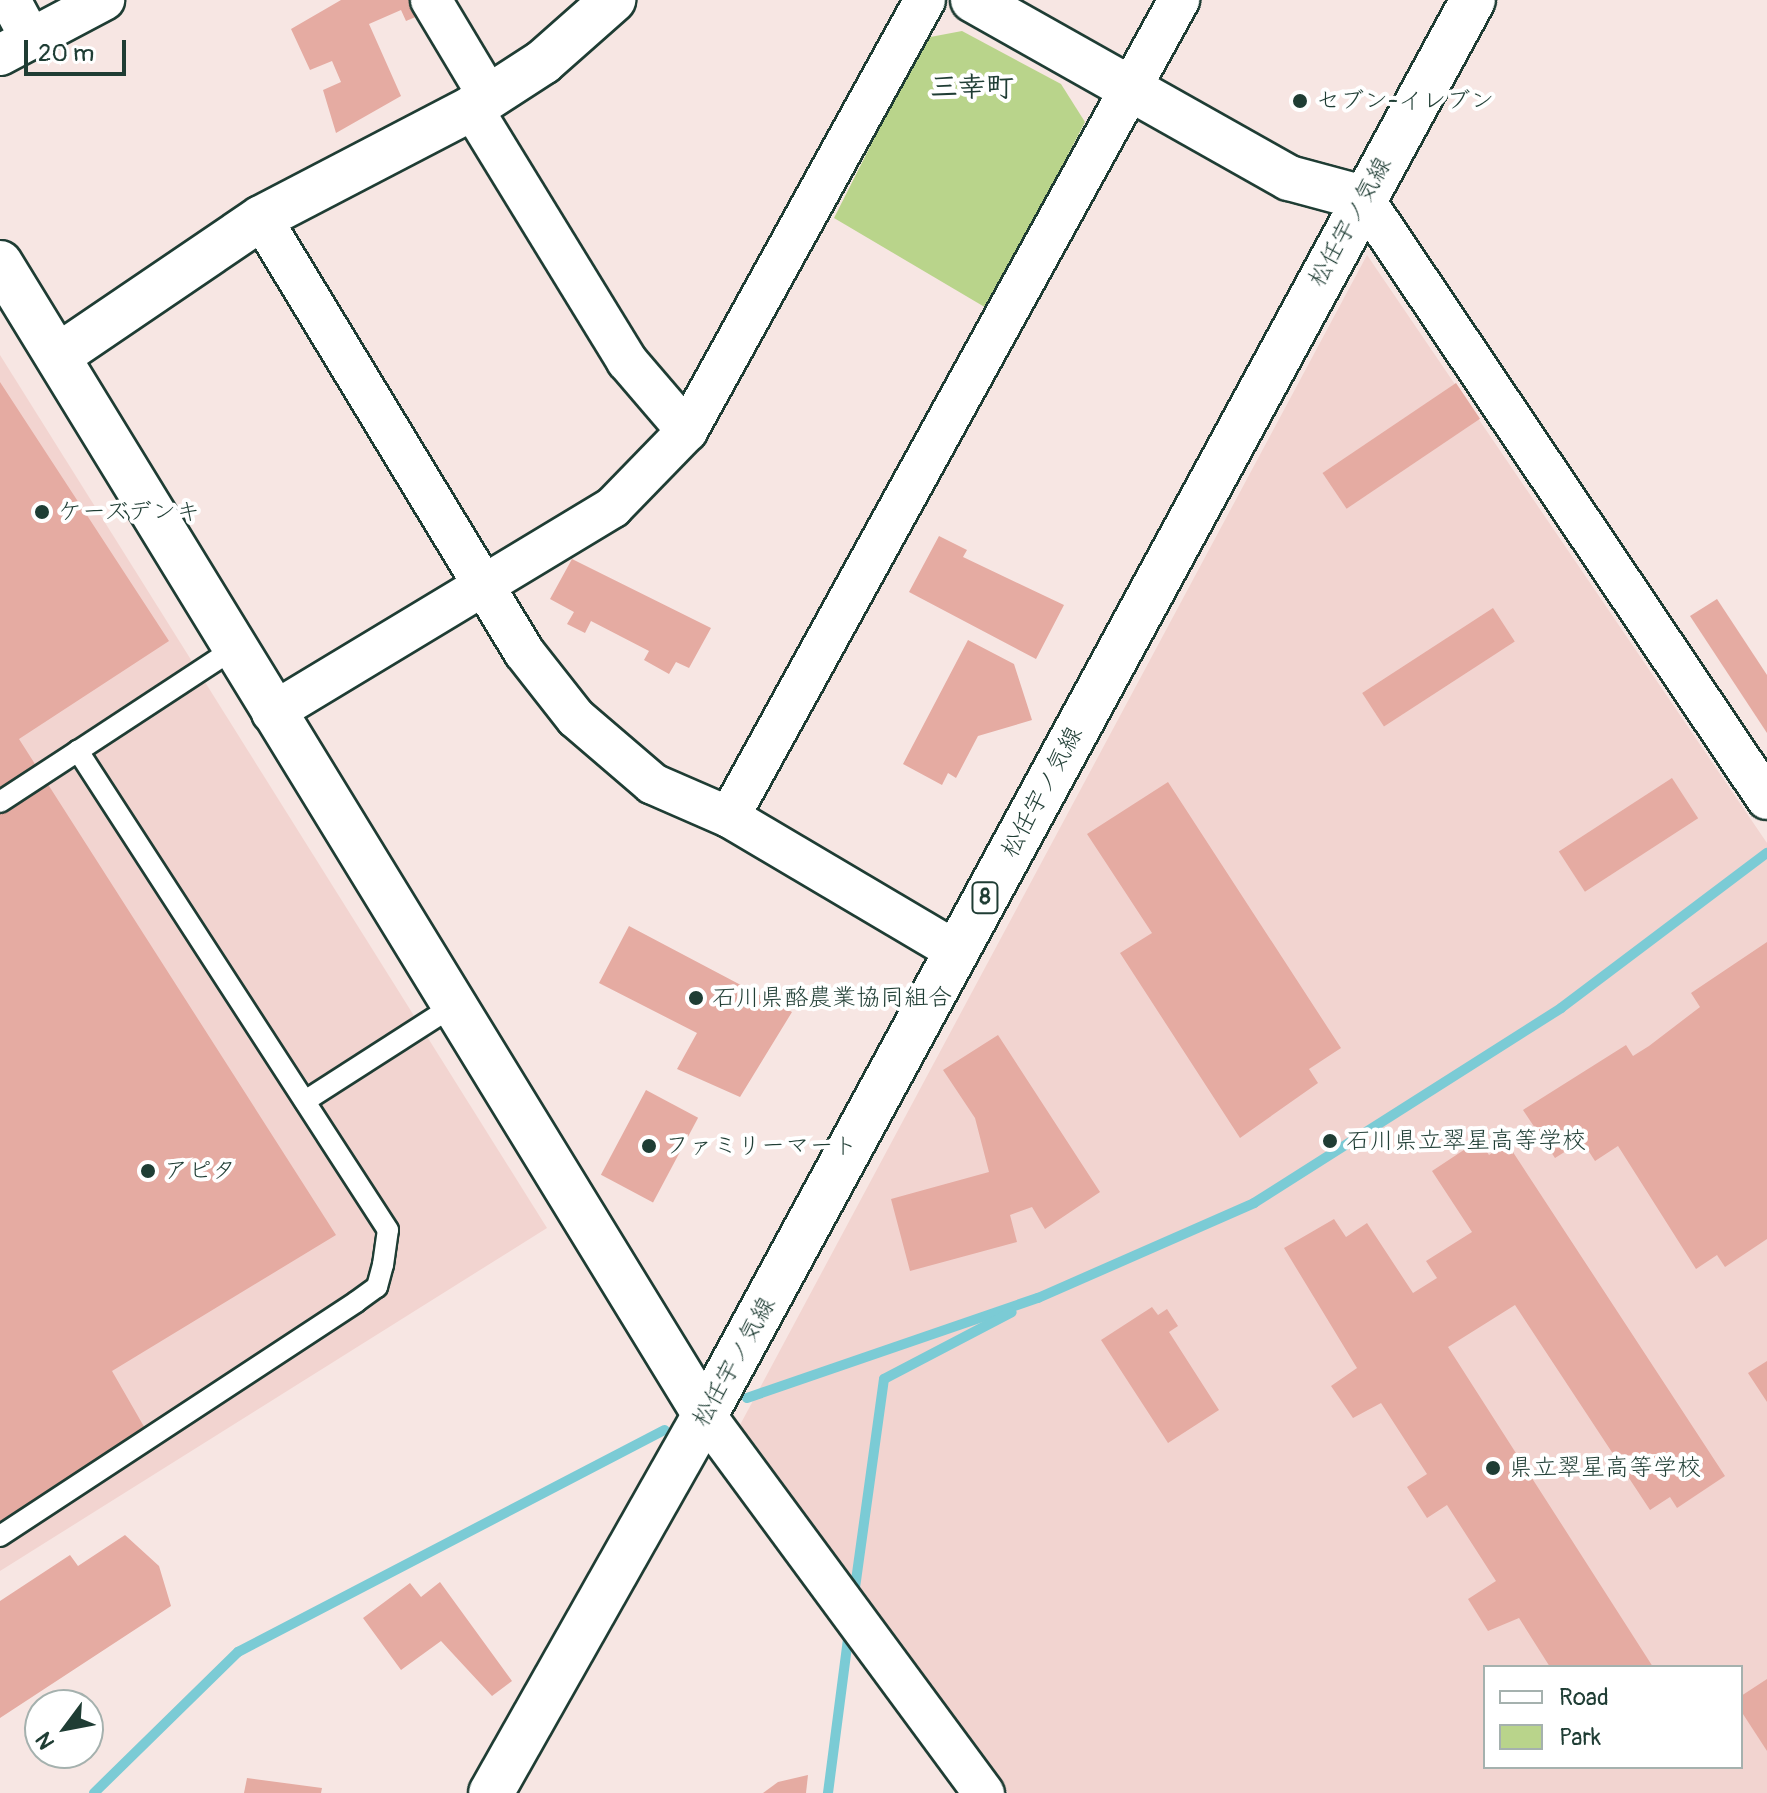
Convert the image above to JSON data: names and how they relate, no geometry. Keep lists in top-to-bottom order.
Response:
{
  "streets": {
    "street": ["松任宇ノ気線", "8"]
  },
  "districts": ["三幸町"],
  "places": [
    "セブン-イレブン",
    "ケーズデンキ",
    "石川県酪農業協同組合",
    "石川県立翠星高等学校",
    "ファミリーマート",
    "アピタ",
    "県立翠星高等学校"
  ],
  "legend": ["Road", "Park"],
  "scale_bar": "20 m",
  "north": "bottom left"
}
